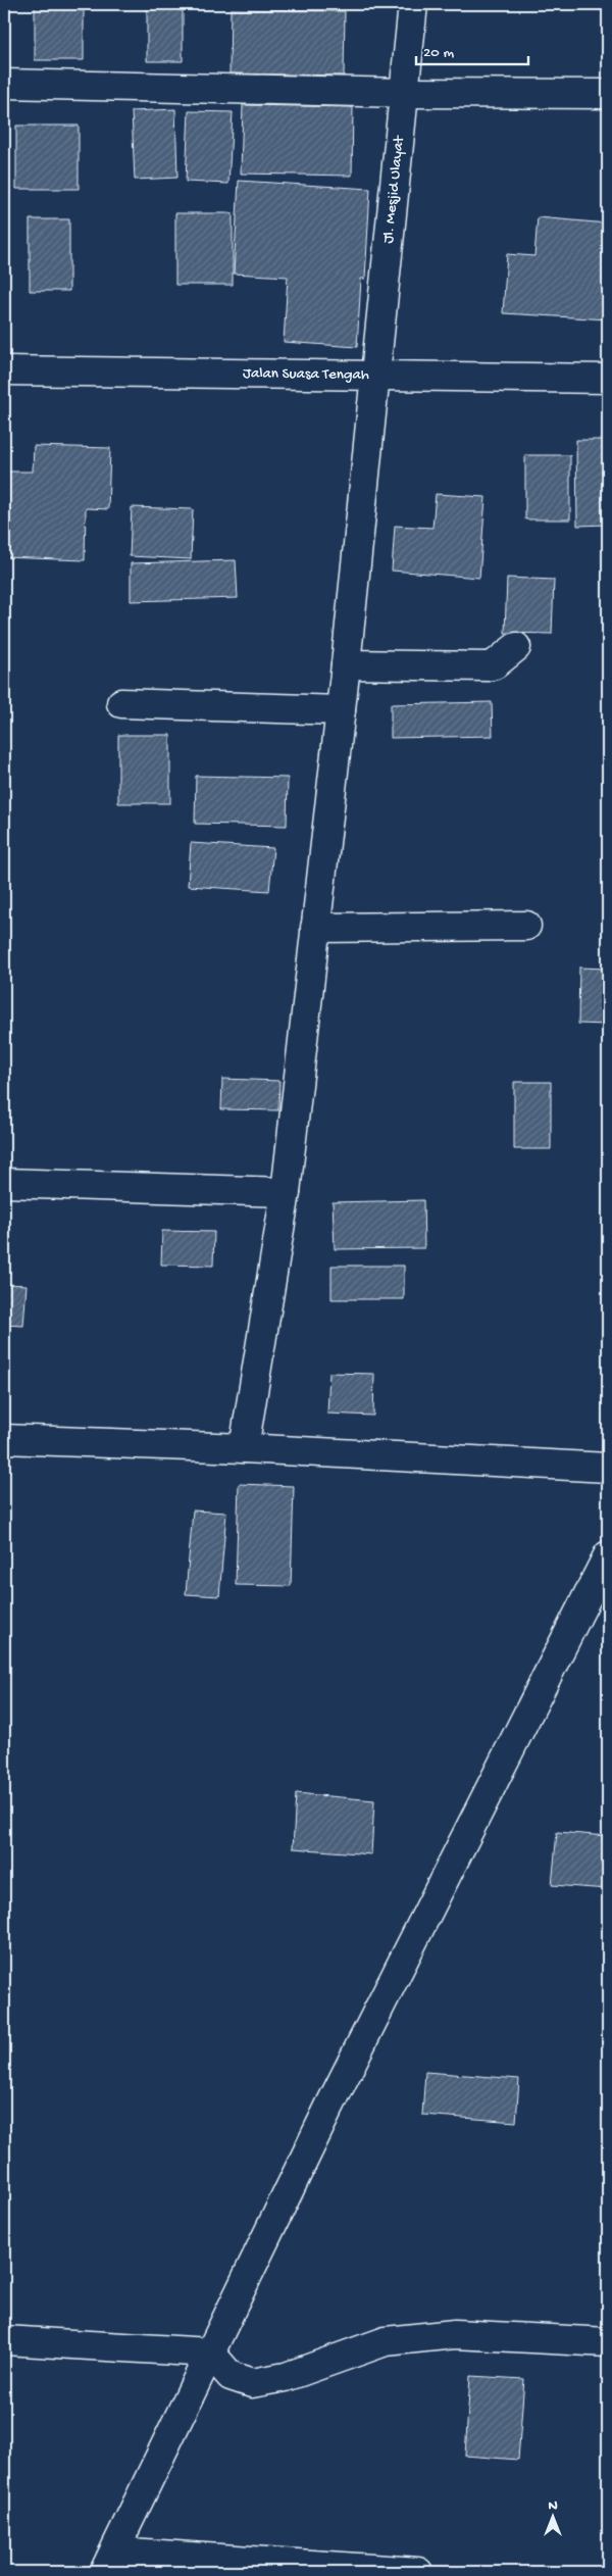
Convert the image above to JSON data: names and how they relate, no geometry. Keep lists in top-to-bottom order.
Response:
{
  "streets": {
    "street": ["Jl. Mesjid Ulayat", "Jalan Suasa Tengah"]
  },
  "crossings": [
    ["Jl. Mesjid Ulayat", "Jalan Suasa Tengah"]
  ],
  "scale_bar": "20 m",
  "north": "top"
}
